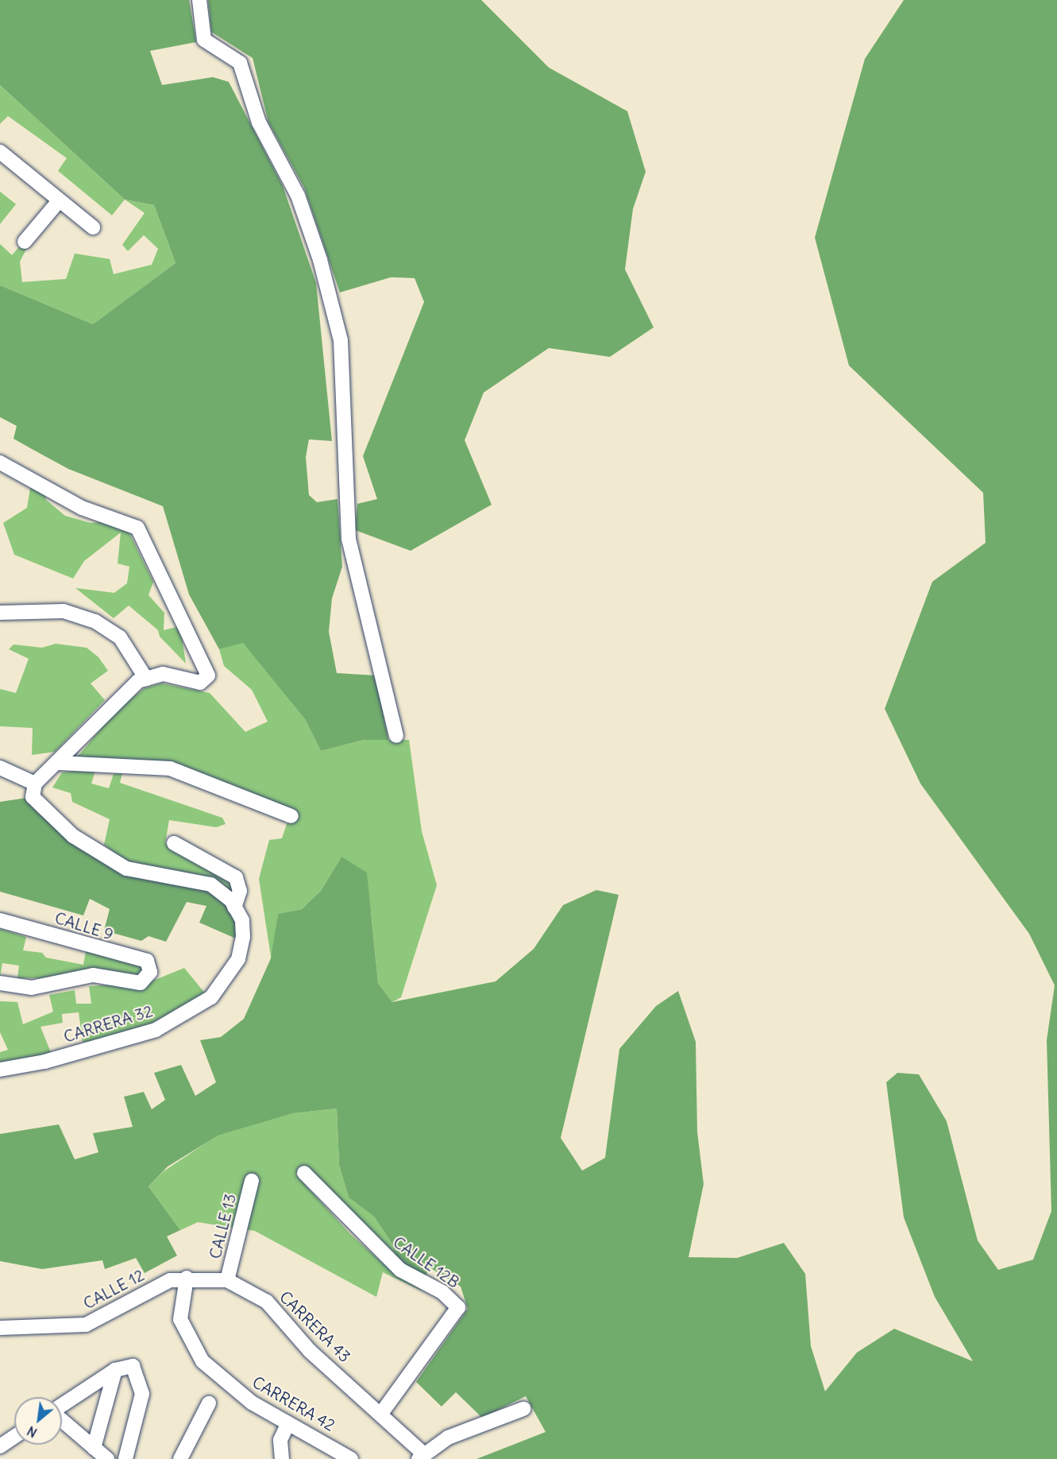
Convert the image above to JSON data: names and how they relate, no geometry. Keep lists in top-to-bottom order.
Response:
{
  "streets": {
    "street": [
      "CALLE 9",
      "CARRERA 32",
      "CALLE 13",
      "CALLE 12B",
      "CALLE 12",
      "CARRERA 43",
      "CARRERA 42"
    ]
  },
  "crossings": [
    ["CALLE 13", "CARRERA 43"],
    ["CALLE 12B", "CARRERA 43"],
    ["CALLE 12", "CARRERA 43"],
    ["CALLE 12", "CARRERA 42"],
    ["CARRERA 43", "CARRERA 42"]
  ],
  "north": "bottom left"
}
